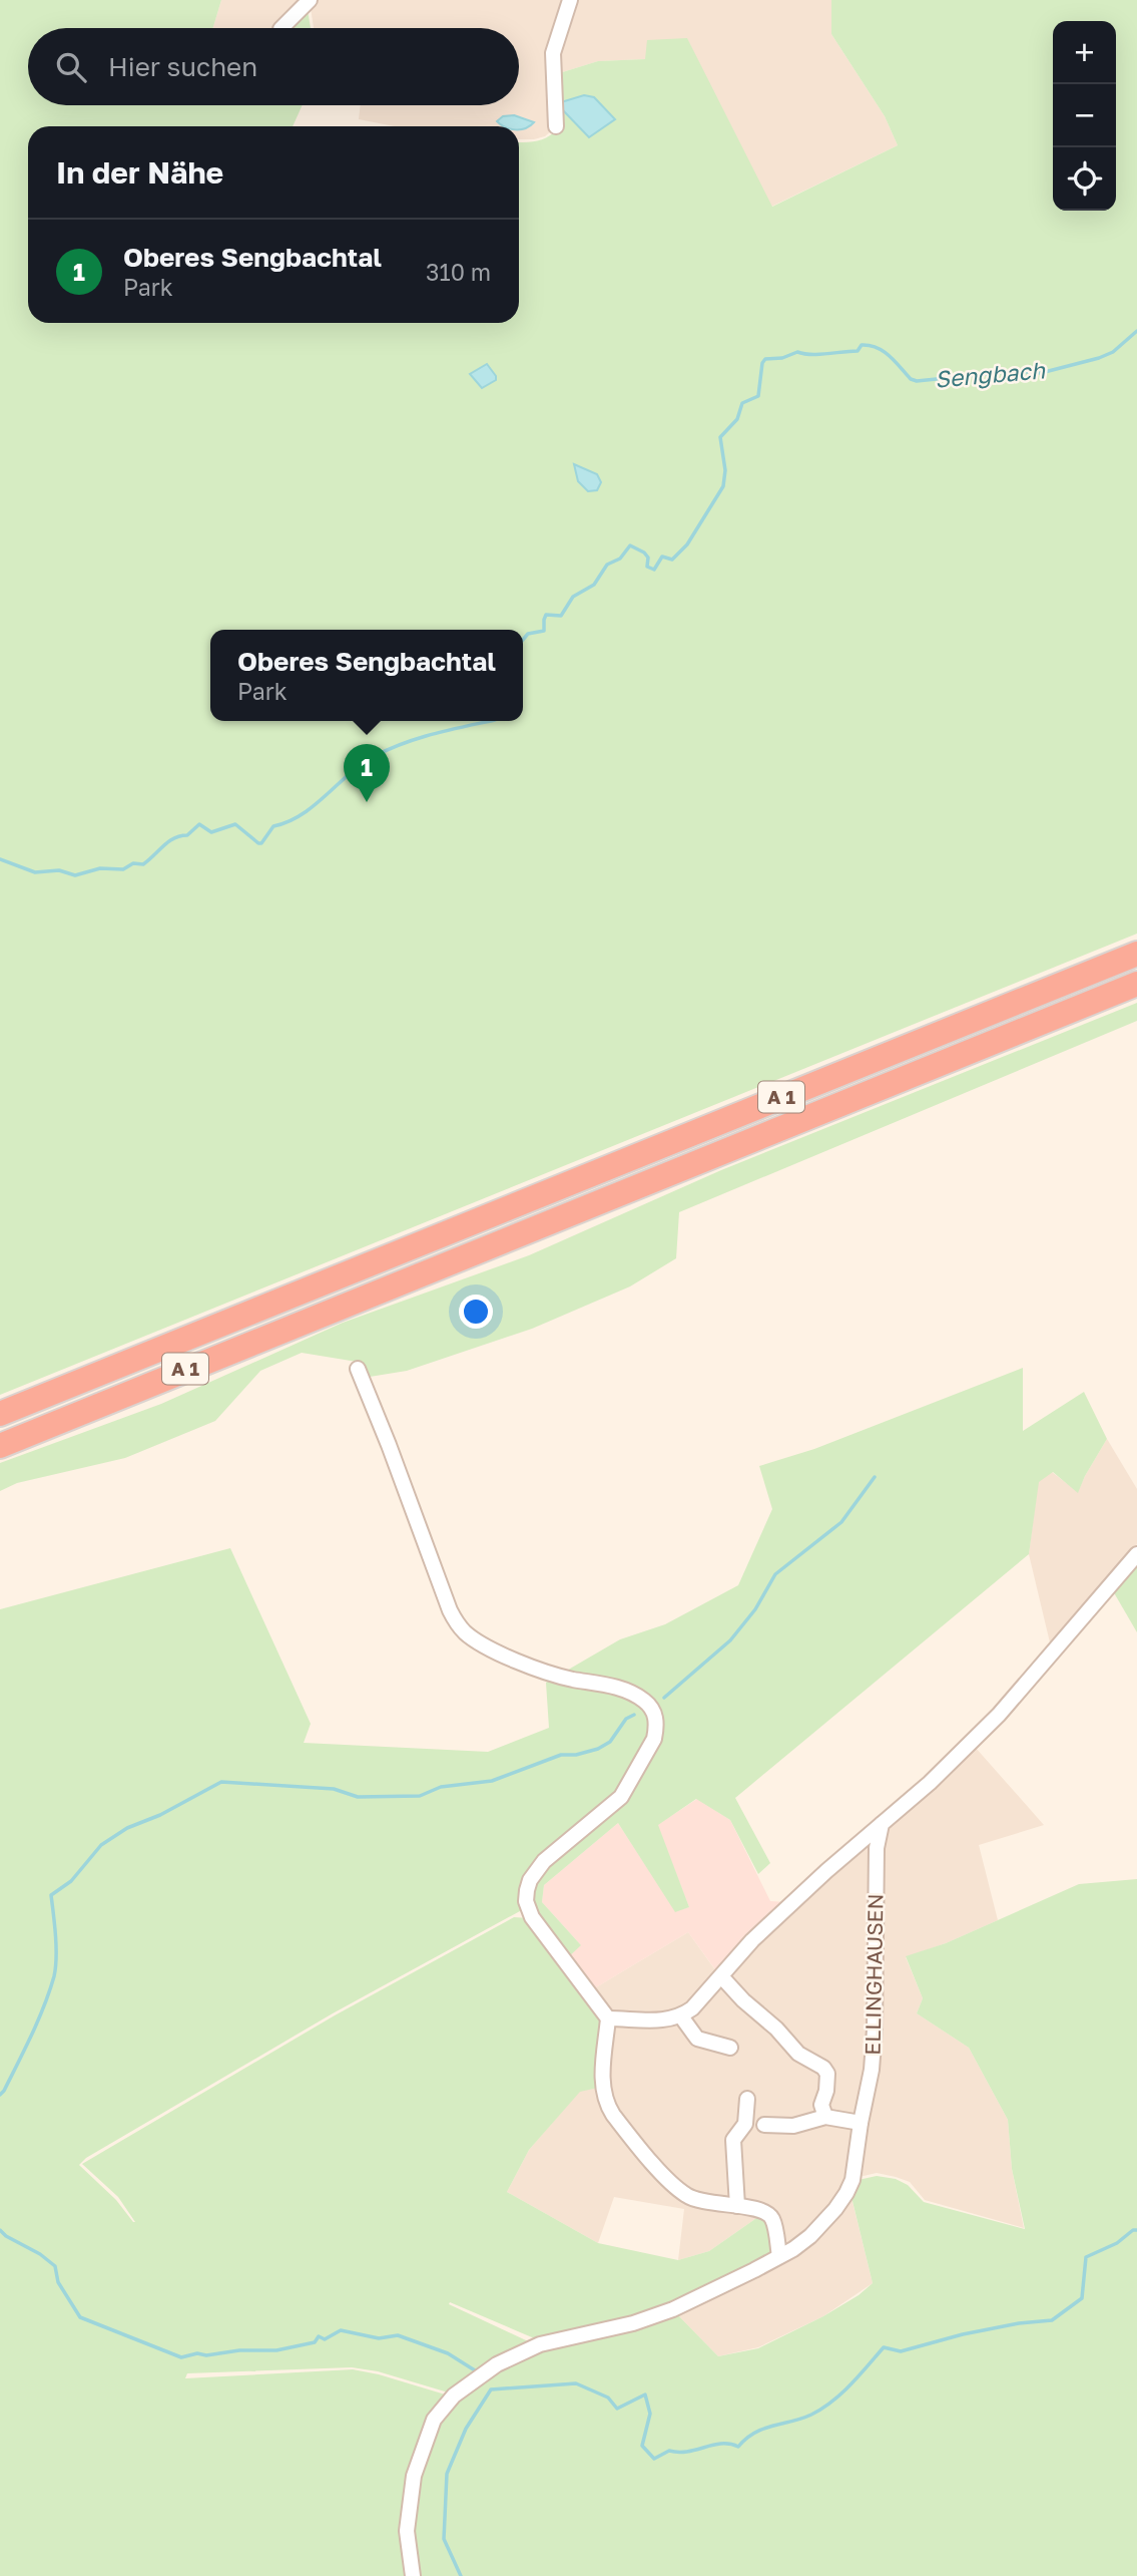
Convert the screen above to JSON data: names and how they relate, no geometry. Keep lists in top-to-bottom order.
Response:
{
  "streets": {
    "highway": ["A 1"],
    "street": ["ELLINGHAUSEN"]
  },
  "water": ["Sengbach"],
  "page": {
    "map_buttons": ["+", "−"],
    "search": "Hier suchen",
    "heading": "In der Nähe",
    "list": [
      {
        "mark": "1",
        "name": "Oberes Sengbachtal",
        "note": "Park",
        "value": "310 m"
      }
    ],
    "popup": ["Oberes Sengbachtal", "Park"],
    "pins": "1"
  }
}
